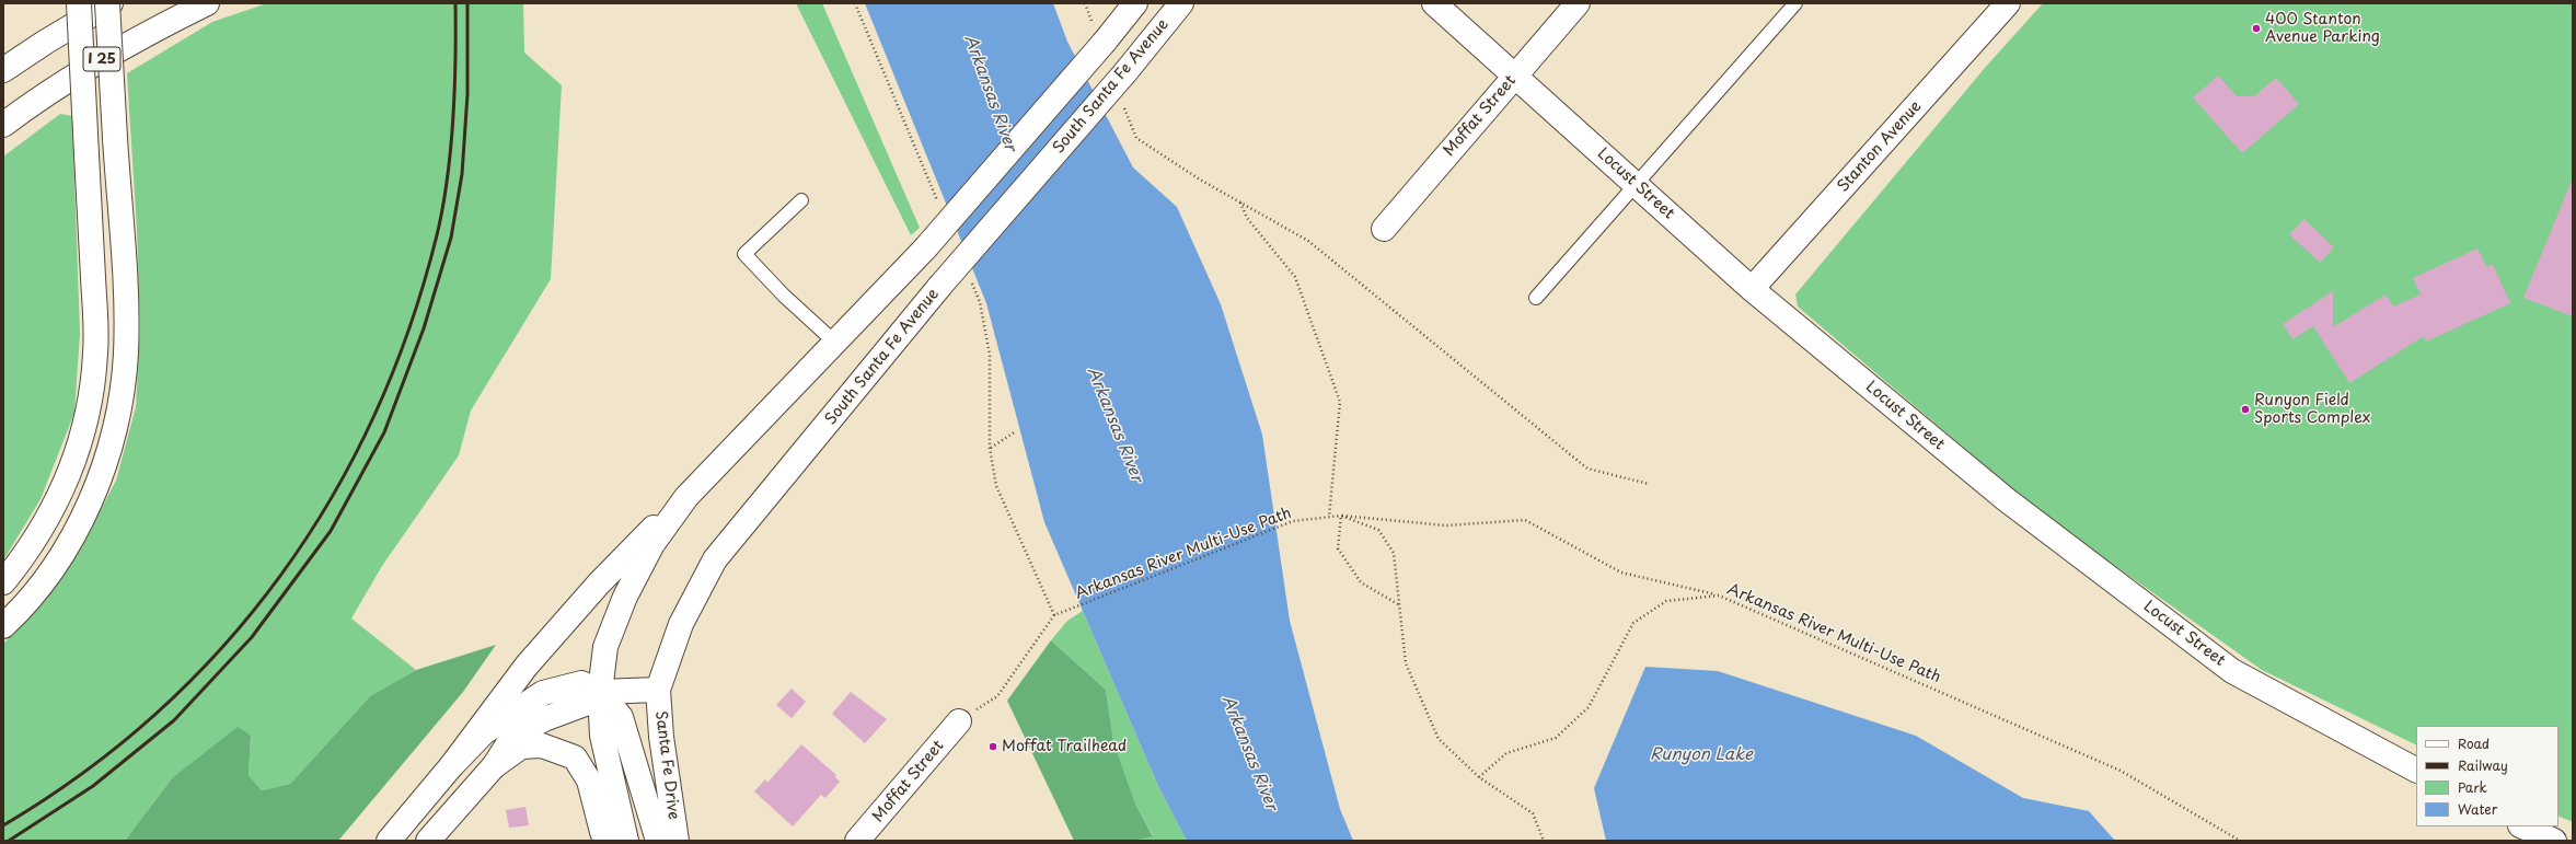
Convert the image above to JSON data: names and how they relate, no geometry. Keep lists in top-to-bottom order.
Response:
{
  "streets": {
    "main road": [
      "I 25",
      "South Santa Fe Avenue",
      "Moffat Street",
      "Stanton Avenue",
      "Locust Street",
      "Santa Fe Drive"
    ],
    "path": ["Arkansas River Multi-Use Path"]
  },
  "crossings": [
    ["South Santa Fe Avenue", "Santa Fe Drive"],
    ["Moffat Street", "Locust Street"],
    ["Stanton Avenue", "Locust Street"]
  ],
  "water": ["Arkansas River", "Runyon Lake"],
  "places": ["400 Stanton Avenue Parking", "Runyon Field Sports Complex", "Moffat Trailhead"],
  "legend": [
    "Road",
    "Railway",
    "Park",
    "Water"
  ]
}
